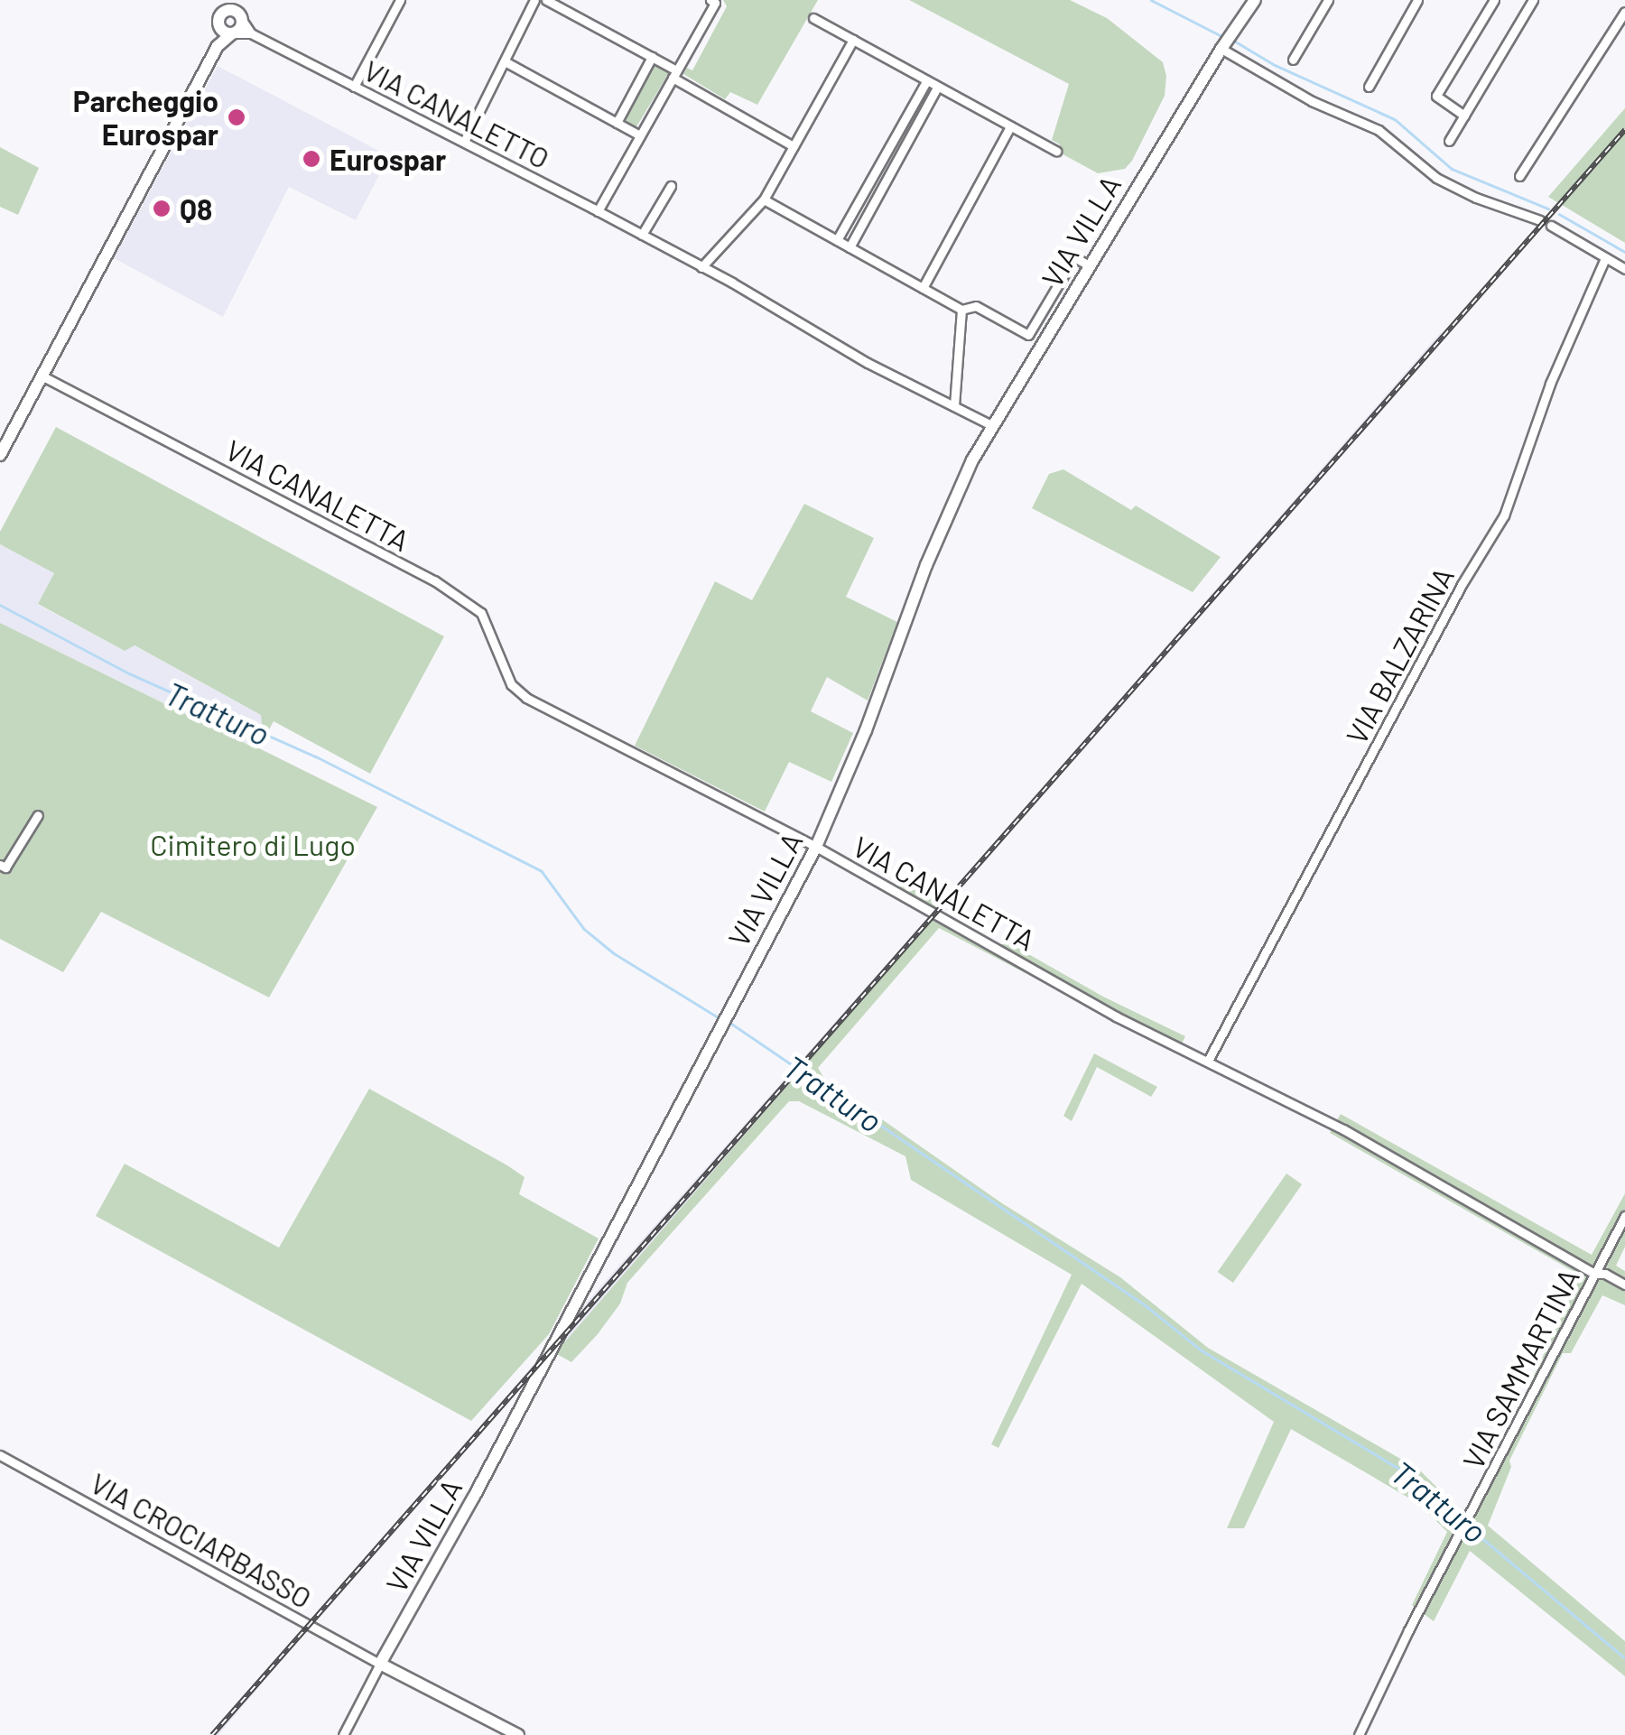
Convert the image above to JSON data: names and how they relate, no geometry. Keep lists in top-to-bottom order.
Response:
{
  "streets": {
    "street": [
      "VIA CANALETTO",
      "VIA VILLA",
      "VIA CANALETTA",
      "VIA BALZARINA",
      "VIA SAMMARTINA",
      "VIA CROCIARBASSO"
    ]
  },
  "crossings": [
    ["VIA CANALETTO", "VIA VILLA"],
    ["VIA VILLA", "VIA CANALETTA"],
    ["VIA VILLA", "VIA CROCIARBASSO"],
    ["VIA CANALETTA", "VIA BALZARINA"],
    ["VIA CANALETTA", "VIA SAMMARTINA"]
  ],
  "water": ["Tratturo"],
  "parks": ["Cimitero di Lugo"],
  "places": ["Parcheggio Eurospar", "Eurospar", "Q8"]
}
